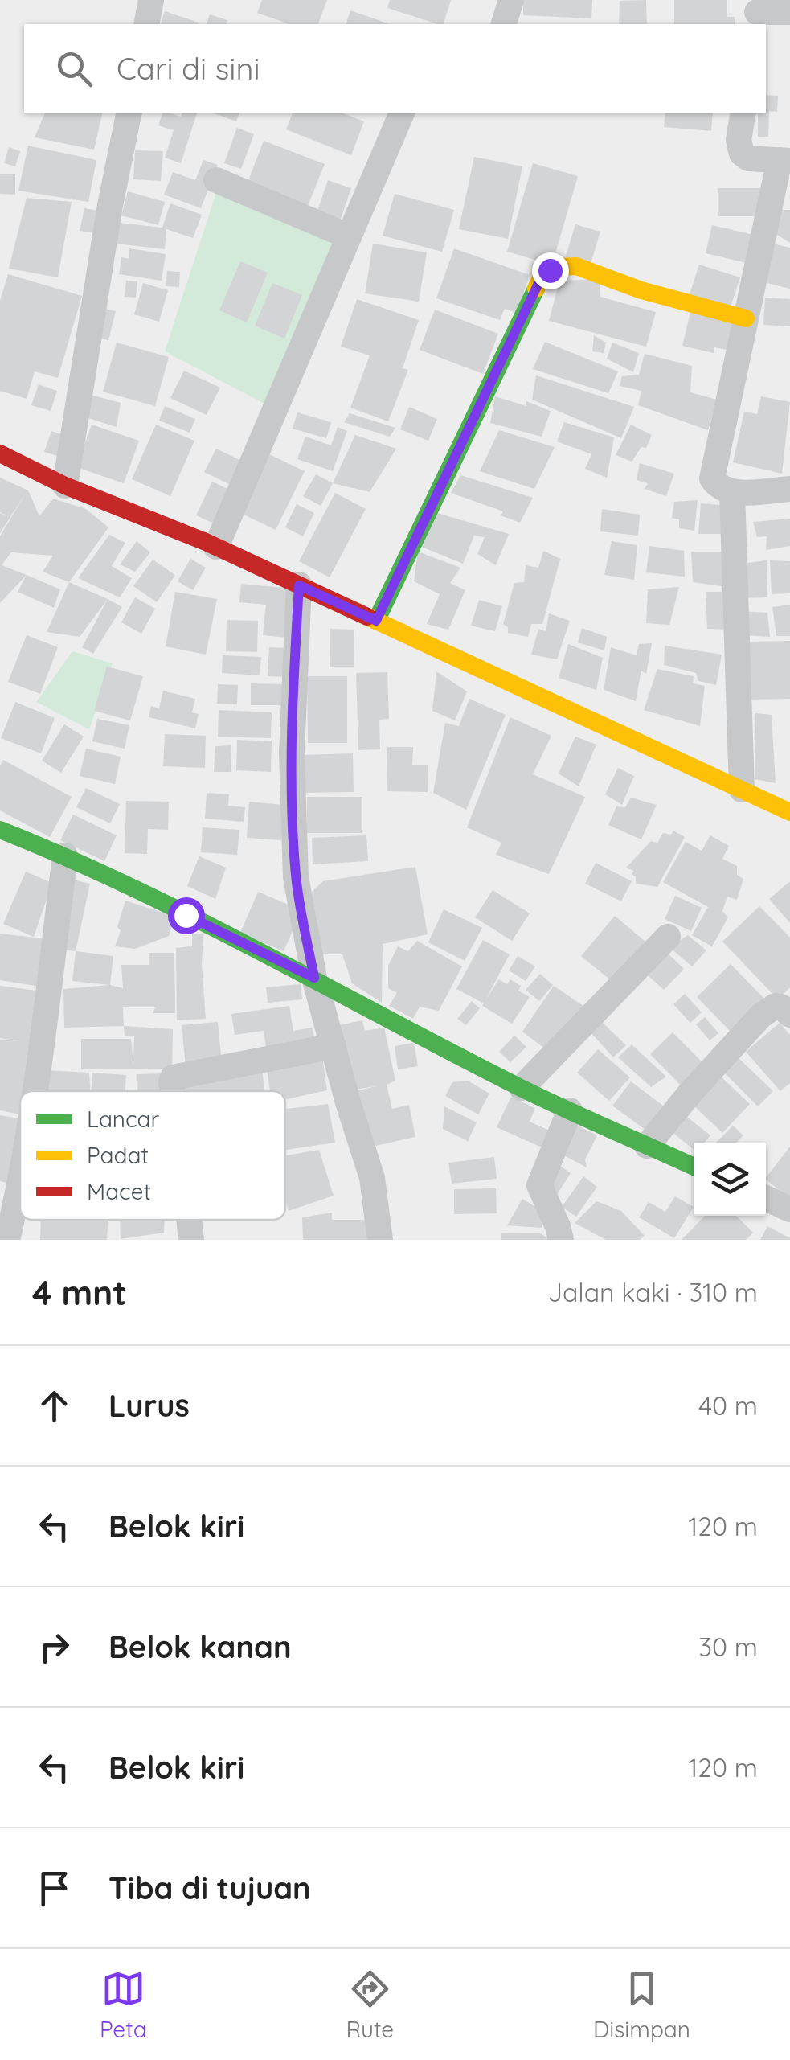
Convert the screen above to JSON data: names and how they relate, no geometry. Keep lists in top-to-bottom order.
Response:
{
  "legend": ["Lancar", "Padat", "Macet"],
  "page": {
    "search": "Cari di sini",
    "heading": ["4 mnt", "Jalan kaki · 310 m"],
    "list": [
      ["Lurus", "40 m"],
      ["Belok kiri", "120 m"],
      ["Belok kanan", "30 m"],
      ["Belok kiri", "120 m"],
      "Tiba di tujuan"
    ],
    "nav": ["Peta", "Rute", "Disimpan"]
  }
}
